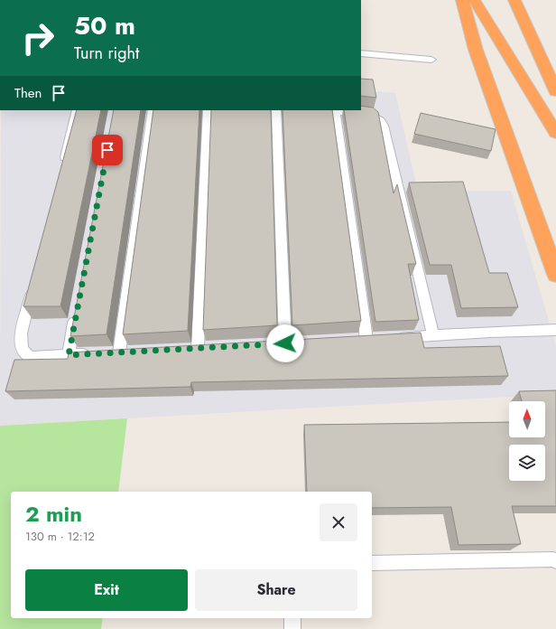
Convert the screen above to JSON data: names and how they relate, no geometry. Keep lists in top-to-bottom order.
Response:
{
  "north": "top",
  "page": {
    "turn": ["50 m", "Turn right"],
    "then": "Then",
    "heading": ["2 min", "130 m · 12:12"],
    "buttons": ["Exit", "Share"]
  }
}
